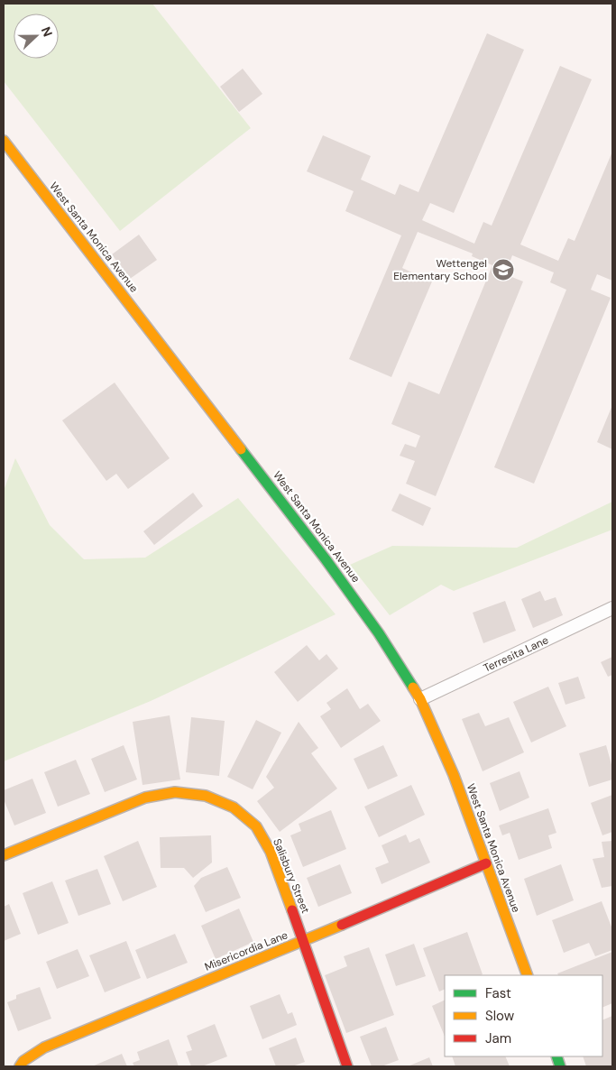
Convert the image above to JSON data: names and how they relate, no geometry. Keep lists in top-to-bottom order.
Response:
{
  "streets": {
    "street": [
      "West Santa Monica Avenue",
      "Terresita Lane",
      "Salisbury Street",
      "Misericordia Lane"
    ]
  },
  "crossings": [
    ["West Santa Monica Avenue", "Terresita Lane"],
    ["West Santa Monica Avenue", "Misericordia Lane"],
    ["Salisbury Street", "Misericordia Lane"]
  ],
  "places": {
    "school or university": ["Wettengel Elementary School"]
  },
  "legend": ["Fast", "Slow", "Jam"],
  "north": "right"
}
